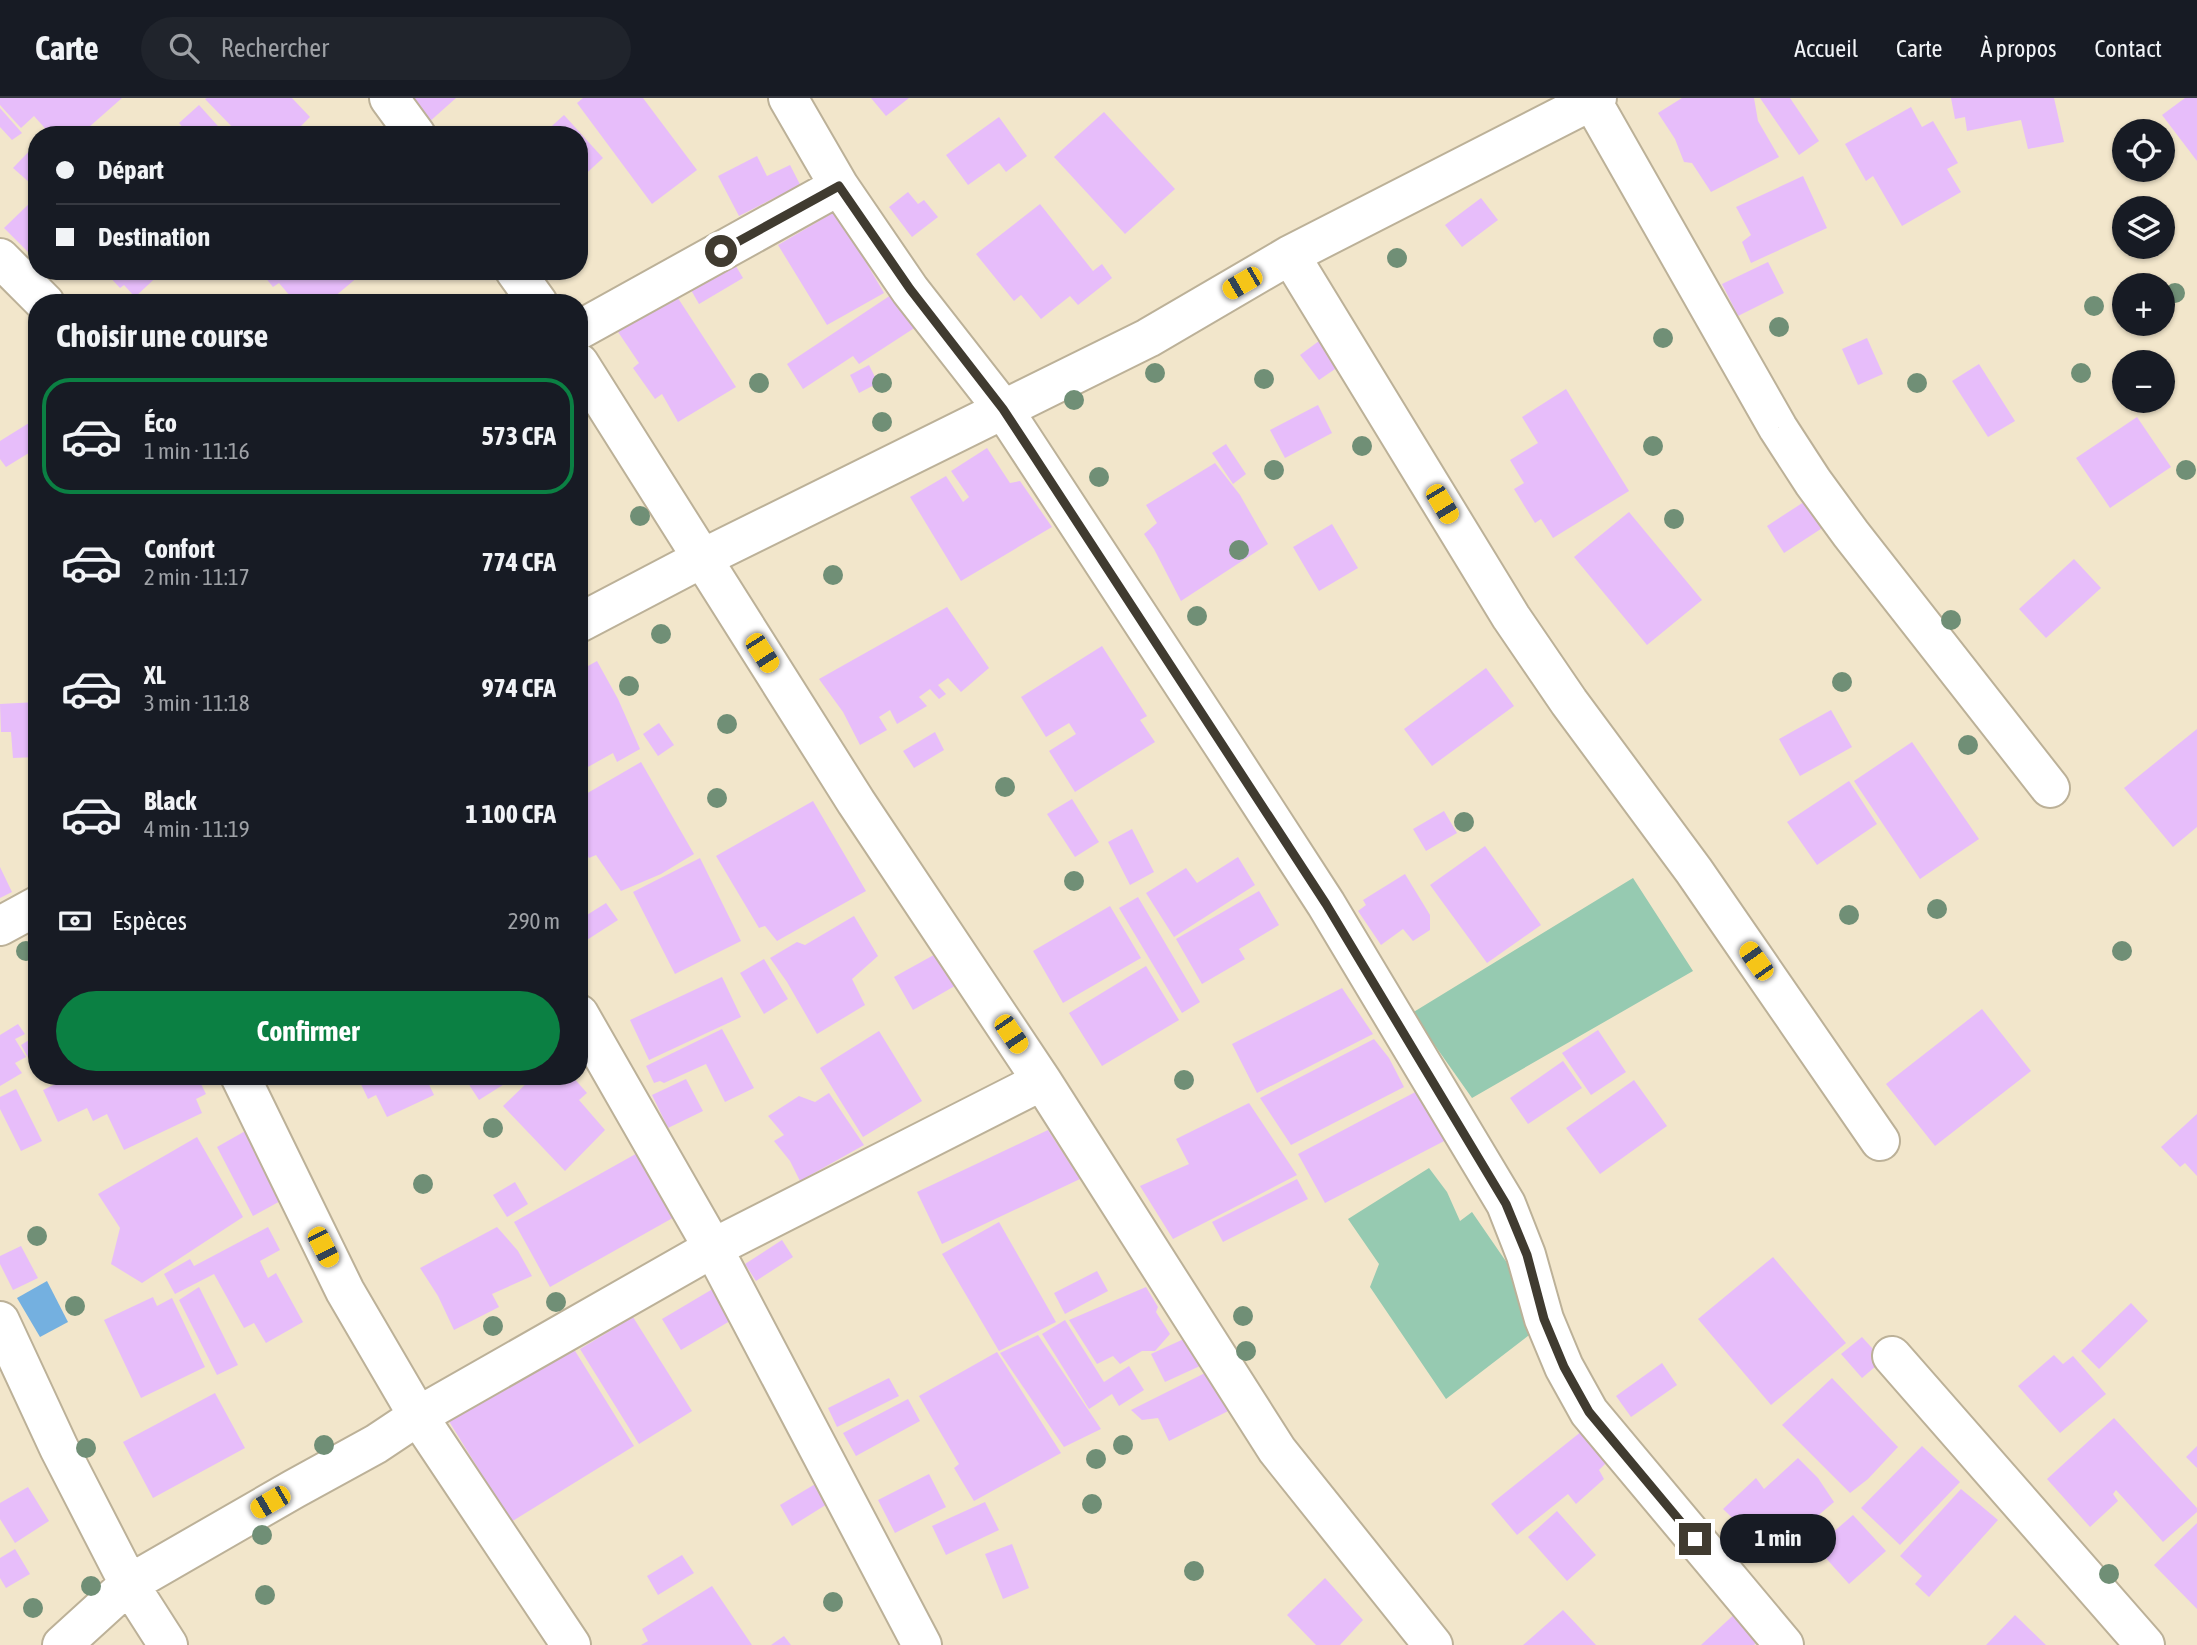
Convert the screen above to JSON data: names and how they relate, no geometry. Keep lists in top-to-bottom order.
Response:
{
  "page": {
    "header": "Carte",
    "search": "Rechercher",
    "nav": [
      "Accueil",
      "Carte",
      "À propos",
      "Contact"
    ],
    "map_buttons": ["+", "−"],
    "banner": ["Départ", "Destination"],
    "heading": "Choisir une course",
    "list": [
      {
        "name": "Éco",
        "note": "1 min · 11:16",
        "value": "573 CFA"
      },
      {
        "name": "Confort",
        "note": "2 min · 11:17",
        "value": "774 CFA"
      },
      {
        "name": "XL",
        "note": "3 min · 11:18",
        "value": "974 CFA"
      },
      {
        "name": "Black",
        "note": "4 min · 11:19",
        "value": "1 100 CFA"
      }
    ],
    "pay": ["Espèces", "290 m"],
    "buttons": "Confirmer",
    "bubble": "1 min"
  }
}
